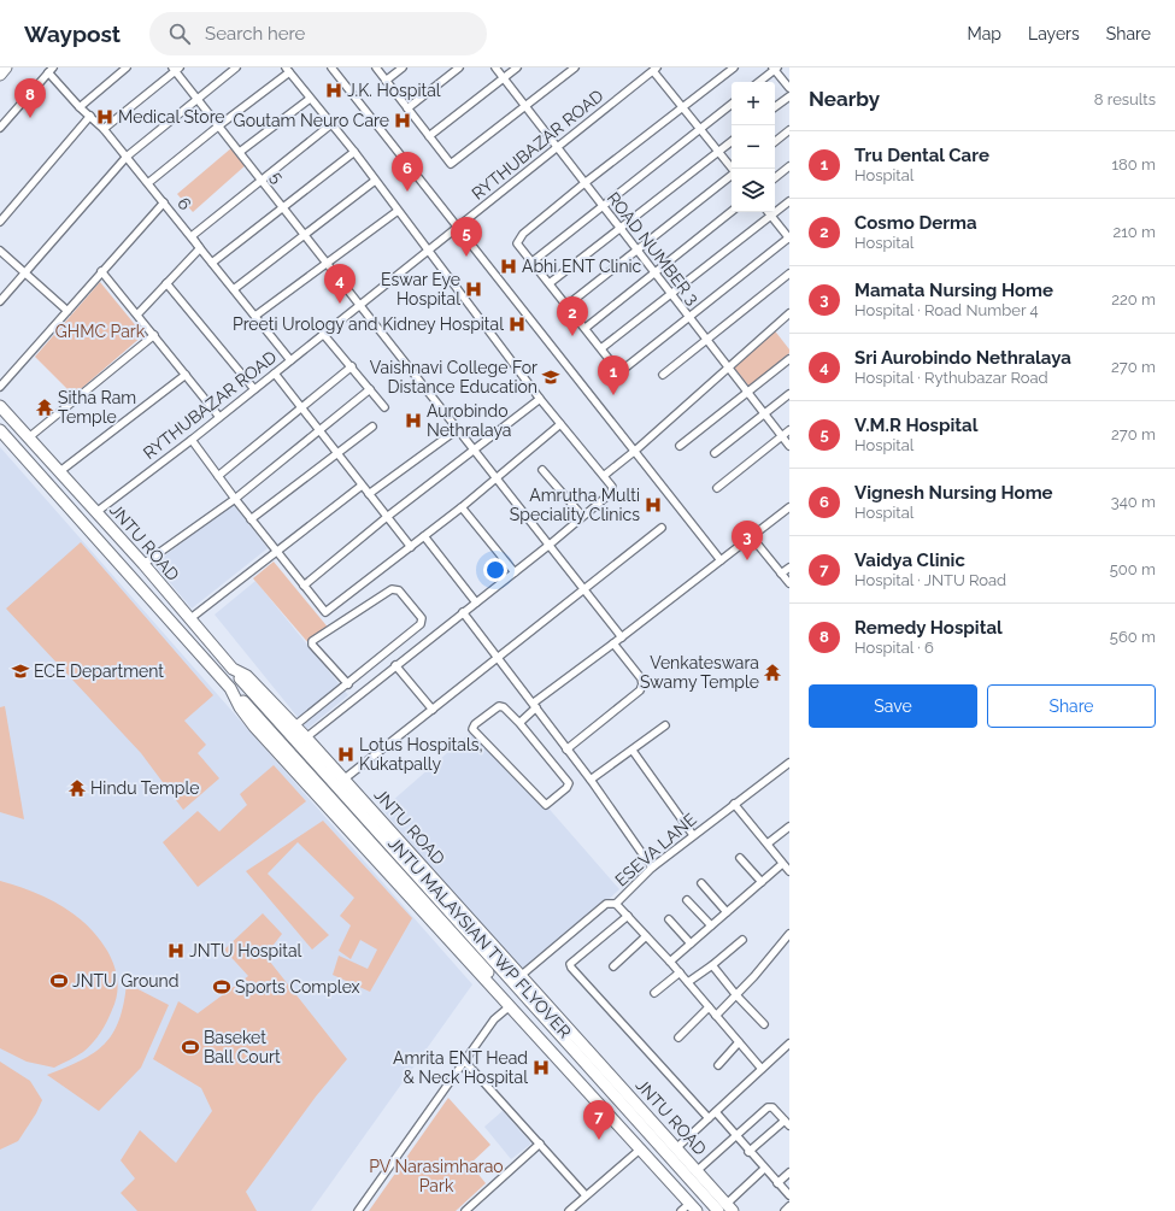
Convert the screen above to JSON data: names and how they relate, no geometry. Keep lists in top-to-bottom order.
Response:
{
  "streets": {
    "main road": ["JNTU ROAD", "JNTU MALAYSIAN TWP FLYOVER"],
    "street": [
      "RYTHUBAZAR ROAD",
      "5",
      "6",
      "ROAD NUMBER 3",
      "ESEVA LANE"
    ]
  },
  "crossings": [
    ["RYTHUBAZAR ROAD", "5"],
    ["RYTHUBAZAR ROAD", "6"],
    ["RYTHUBAZAR ROAD", "ROAD NUMBER 3"],
    ["RYTHUBAZAR ROAD", "JNTU ROAD"],
    ["JNTU ROAD", "ESEVA LANE"],
    ["JNTU ROAD", "JNTU MALAYSIAN TWP FLYOVER"]
  ],
  "parks": ["GHMC Park", "PV Narasimharao Park"],
  "places": {
    "hospital": [
      "J.K. Hospital",
      "Medical Store",
      "Goutam Neuro Care",
      "Abhi ENT Clinic",
      "Eswar Eye Hospital",
      "Preeti Urology and Kidney Hospital",
      "Aurobindo Nethralaya",
      "Amrutha Multi Speciality Clinics",
      "Lotus Hospitals, Kukatpally",
      "JNTU Hospital",
      "Amrita ENT Head & Neck Hospital"
    ],
    "school or university": ["Vaishnavi College For Distance Education", "ECE Department"],
    "temple": ["Sitha Ram Temple", "Venkateswara Swamy Temple", "Hindu Temple"],
    "sports": ["JNTU Ground", "Sports Complex", "Baseket Ball Court"]
  },
  "page": {
    "header": "Waypost",
    "search": "Search here",
    "nav": ["Map", "Layers", "Share"],
    "heading": ["Nearby", "8 results"],
    "pins": [
      "8",
      "6",
      "5",
      "4",
      "2",
      "1",
      "3",
      "7"
    ],
    "map_buttons": ["+", "−"],
    "list": [
      {
        "mark": "1",
        "name": "Tru Dental Care",
        "note": "Hospital",
        "value": "180 m"
      },
      {
        "mark": "2",
        "name": "Cosmo Derma",
        "note": "Hospital",
        "value": "210 m"
      },
      {
        "mark": "3",
        "name": "Mamata Nursing Home",
        "note": "Hospital · Road Number 4",
        "value": "220 m"
      },
      {
        "mark": "4",
        "name": "Sri Aurobindo Nethralaya",
        "note": "Hospital · Rythubazar Road",
        "value": "270 m"
      },
      {
        "mark": "5",
        "name": "V.M.R Hospital",
        "note": "Hospital",
        "value": "270 m"
      },
      {
        "mark": "6",
        "name": "Vignesh Nursing Home",
        "note": "Hospital",
        "value": "340 m"
      },
      {
        "mark": "7",
        "name": "Vaidya Clinic",
        "note": "Hospital · JNTU Road",
        "value": "500 m"
      },
      {
        "mark": "8",
        "name": "Remedy Hospital",
        "note": "Hospital · 6",
        "value": "560 m"
      }
    ],
    "buttons": ["Save", "Share"]
  }
}
